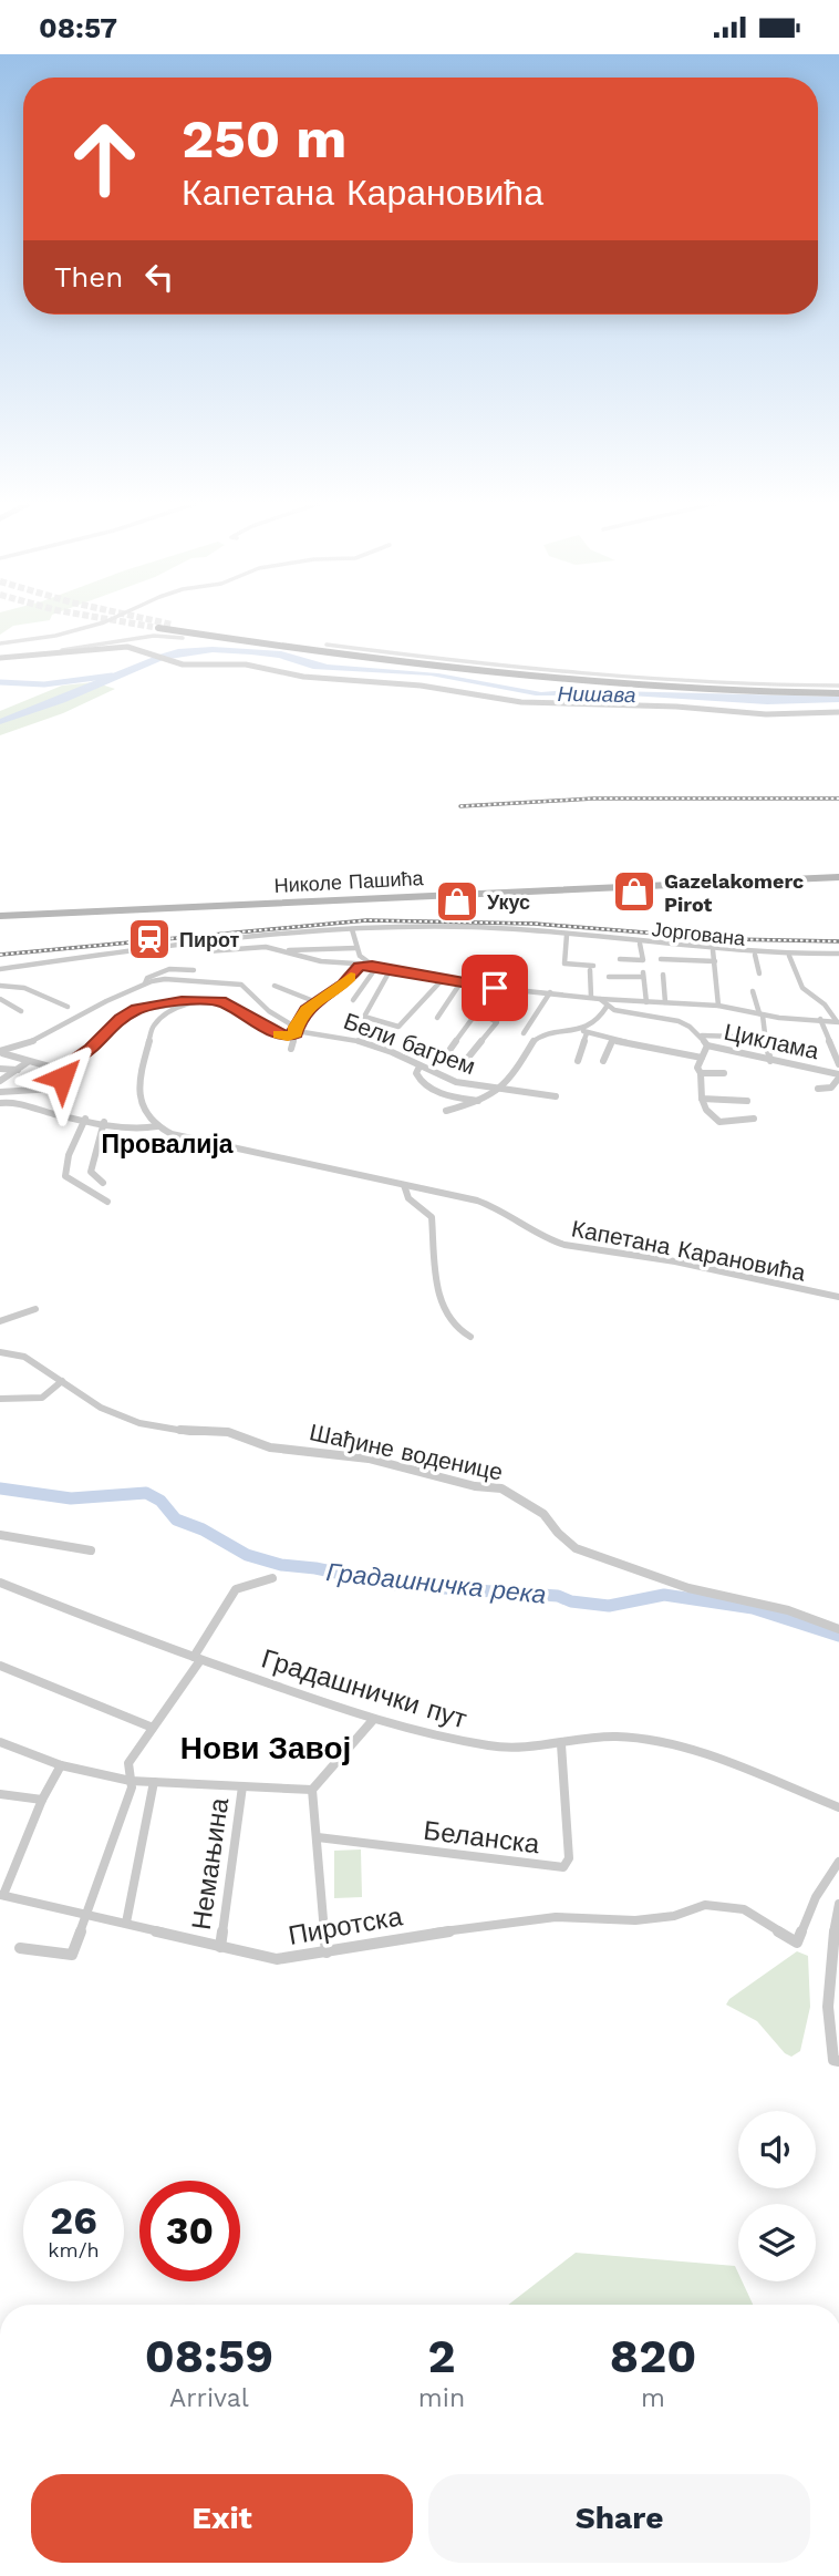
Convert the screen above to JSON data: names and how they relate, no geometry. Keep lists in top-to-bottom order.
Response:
{
  "streets": {
    "main road": ["Николе Пашића"],
    "street": [
      "Јоргована",
      "Циклама",
      "Бели багрем",
      "Капетана Карановића",
      "Шађине воденице",
      "Градашнички пут",
      "Беланска",
      "Немањина",
      "Пиротска"
    ]
  },
  "crossings": [
    ["Градашнички пут", "Беланска"],
    ["Немањина", "Пиротска"]
  ],
  "districts": ["Провалија", "Нови Завој"],
  "water": ["Нишава", "Градашничка река"],
  "places": {
    "shop": ["Gazelakomerc Pirot", "Укус"],
    "station": ["Пирот"]
  },
  "page": {
    "status": "08:57",
    "turn": ["250 m", "Капетана Карановића"],
    "then": "Then",
    "speed": "26 km/h",
    "limit": "30",
    "eta": [
      "08:59",
      "Arrival",
      "2",
      "min",
      "820",
      "m"
    ],
    "buttons": ["Exit", "Share"]
  }
}
